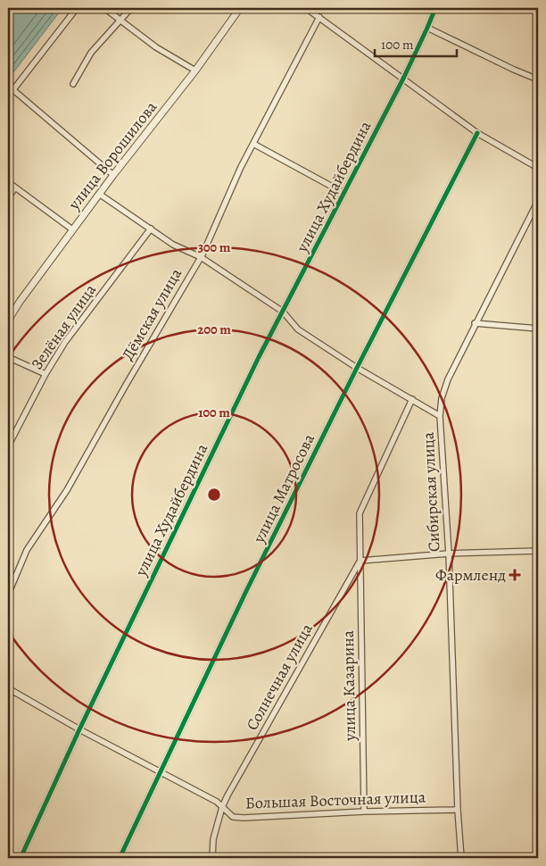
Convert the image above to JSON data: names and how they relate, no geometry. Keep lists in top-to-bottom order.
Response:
{
  "streets": {
    "street": [
      "улица Ворошилова",
      "улица Худайбердина",
      "Дёмская улица",
      "Зелёная улица",
      "улица Матросова",
      "Сибирская улица",
      "Солнечная улица",
      "улица Казарина",
      "Большая Восточная улица"
    ]
  },
  "crossings": [
    ["улица Худайбердина", "Большая Восточная улица"],
    ["улица Матросова", "Большая Восточная улица"],
    ["Сибирская улица", "Большая Восточная улица"],
    ["Солнечная улица", "улица Казарина"],
    ["Солнечная улица", "Большая Восточная улица"],
    ["улица Казарина", "Большая Восточная улица"]
  ],
  "places": {
    "health": ["Фармленд"]
  },
  "scale_bar": "100 m",
  "rings": ["300 m", "200 m", "100 m"]
}
